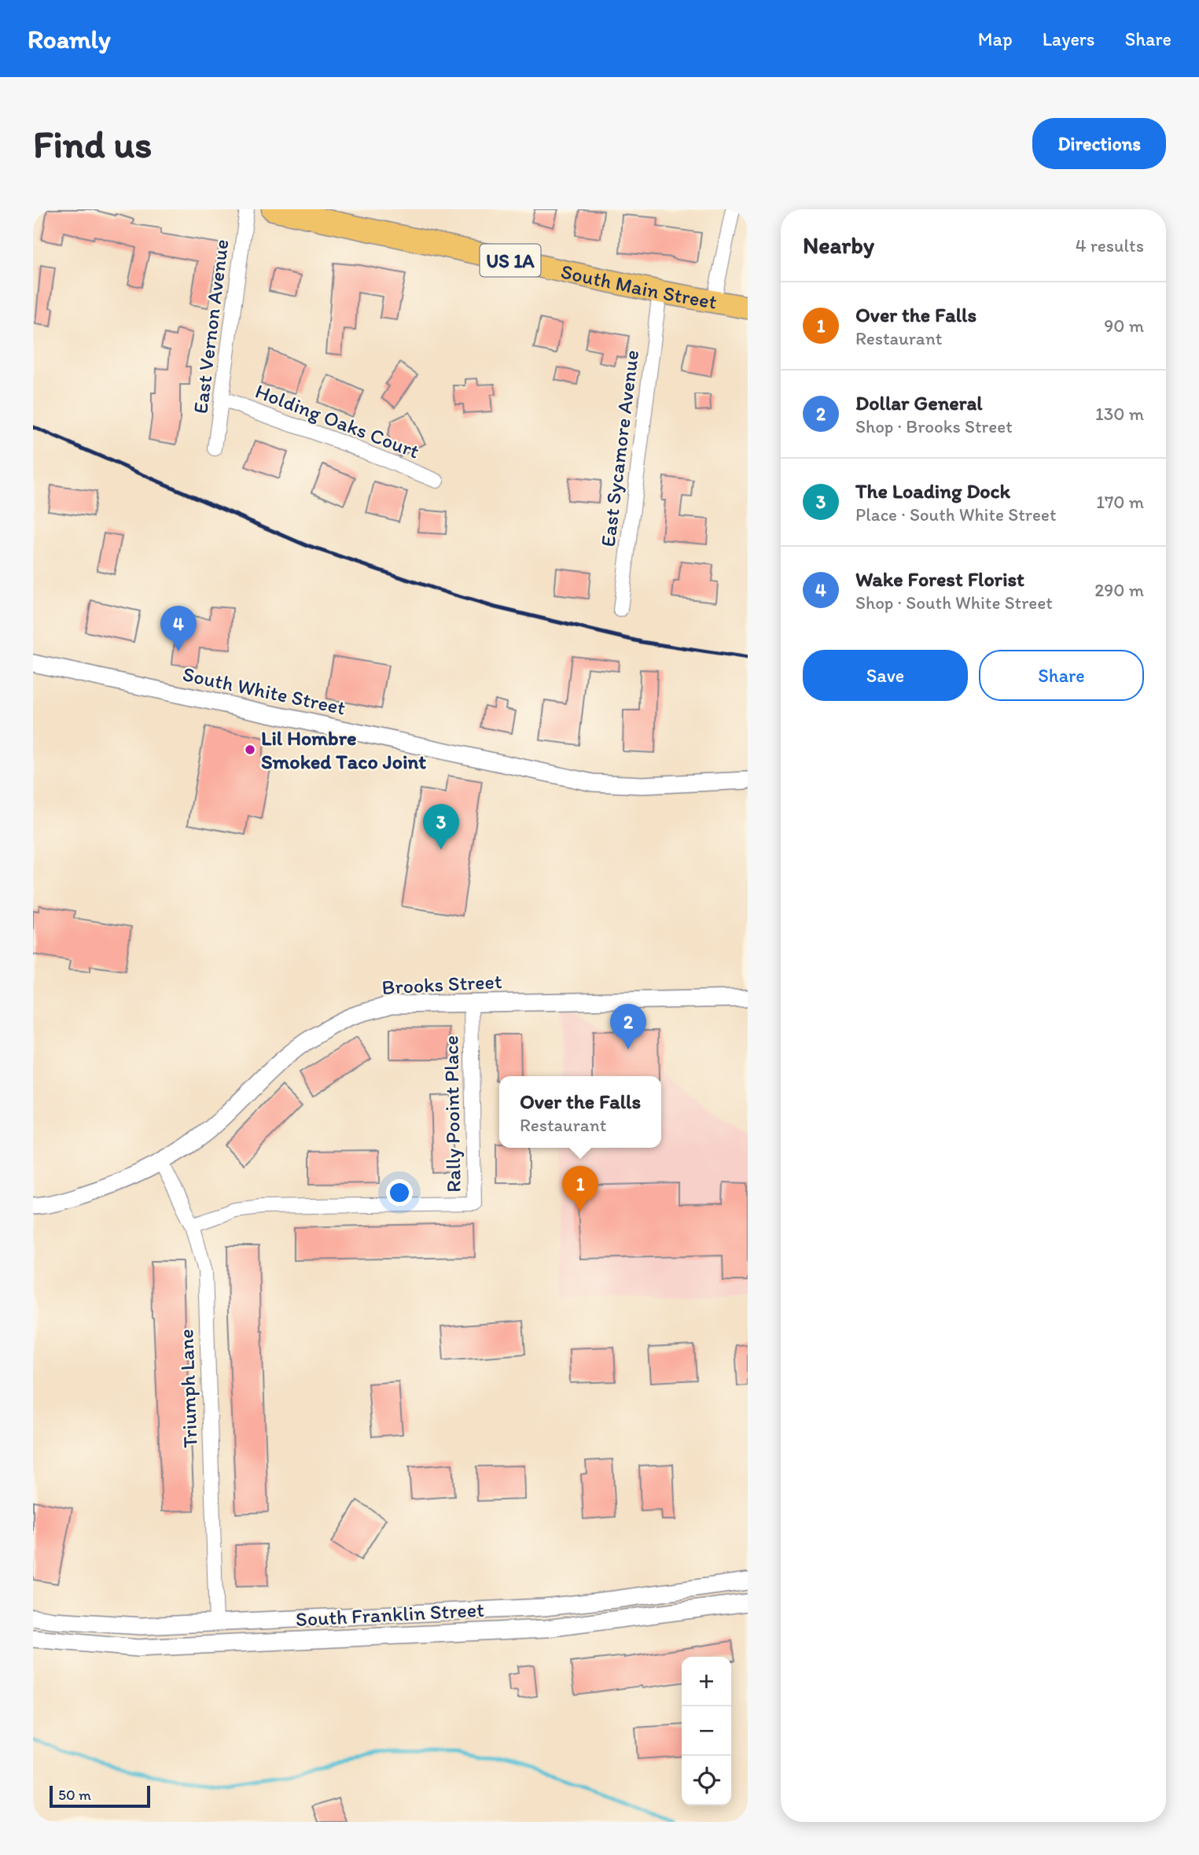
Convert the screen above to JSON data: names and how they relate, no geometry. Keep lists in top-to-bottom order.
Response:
{
  "streets": {
    "main road": ["US 1A", "South Main Street"],
    "street": [
      "East Vernon Avenue",
      "Holding Oaks Court",
      "East Sycamore Avenue",
      "South White Street",
      "Brooks Street",
      "Rally Pooint Place",
      "Triumph Lane",
      "South Franklin Street"
    ]
  },
  "crossings": [
    ["South Main Street", "East Sycamore Avenue"],
    ["East Vernon Avenue", "Holding Oaks Court"],
    ["Brooks Street", "Rally Pooint Place"],
    ["Brooks Street", "Triumph Lane"],
    ["Rally Pooint Place", "Triumph Lane"],
    ["Triumph Lane", "South Franklin Street"]
  ],
  "places": ["Lil Hombre Smoked Taco Joint"],
  "scale_bar": "50 m",
  "page": {
    "header": "Roamly",
    "nav": ["Map", "Layers", "Share"],
    "buttons": [
      "Directions",
      ["Save", "Share"]
    ],
    "title": "Find us",
    "heading": ["Nearby", "4 results"],
    "list": [
      {
        "mark": "1",
        "name": "Over the Falls",
        "note": "Restaurant",
        "value": "90 m"
      },
      {
        "mark": "2",
        "name": "Dollar General",
        "note": "Shop · Brooks Street",
        "value": "130 m"
      },
      {
        "mark": "3",
        "name": "The Loading Dock",
        "note": "Place · South White Street",
        "value": "170 m"
      },
      {
        "mark": "4",
        "name": "Wake Forest Florist",
        "note": "Shop · South White Street",
        "value": "290 m"
      }
    ],
    "pins": [
      "4",
      "3",
      "2",
      "1"
    ],
    "popup": ["Over the Falls", "Restaurant"],
    "map_buttons": ["+", "−"],
    "scale": "50 m"
  }
}
